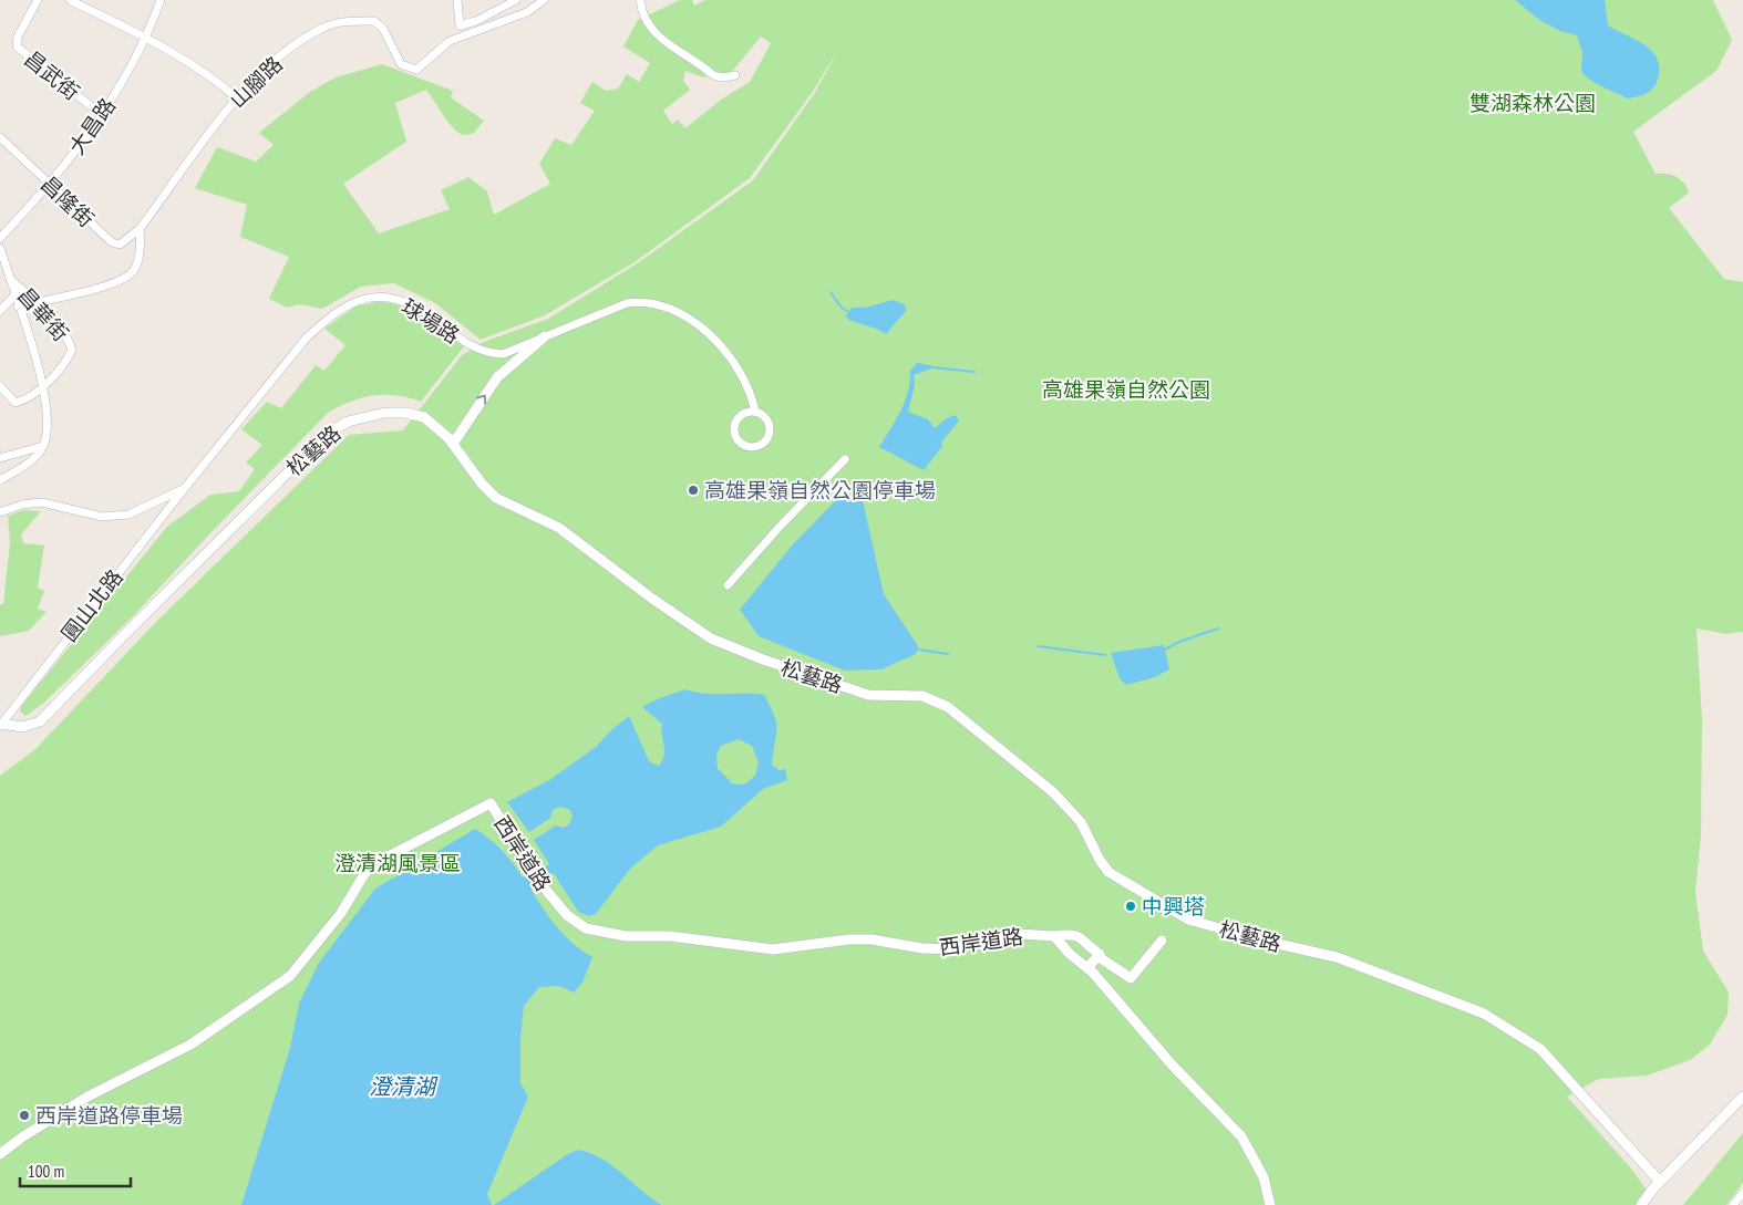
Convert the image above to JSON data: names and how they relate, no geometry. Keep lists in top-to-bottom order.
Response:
{
  "streets": {
    "street": [
      "昌武街",
      "山腳路",
      "大昌路",
      "昌隆街",
      "昌華街",
      "球場路",
      "松藝路",
      "圓山北路",
      "西岸道路"
    ]
  },
  "crossings": [
    ["昌武街", "大昌路"],
    ["山腳路", "昌隆街"],
    ["大昌路", "昌隆街"],
    ["球場路", "圓山北路"],
    ["松藝路", "圓山北路"]
  ],
  "water": ["澄清湖"],
  "parks": ["雙湖森林公園", "高雄果嶺自然公園", "澄清湖風景區"],
  "places": ["高雄果嶺自然公園停車場", "中興塔", "西岸道路停車場"],
  "scale_bar": "100 m"
}
